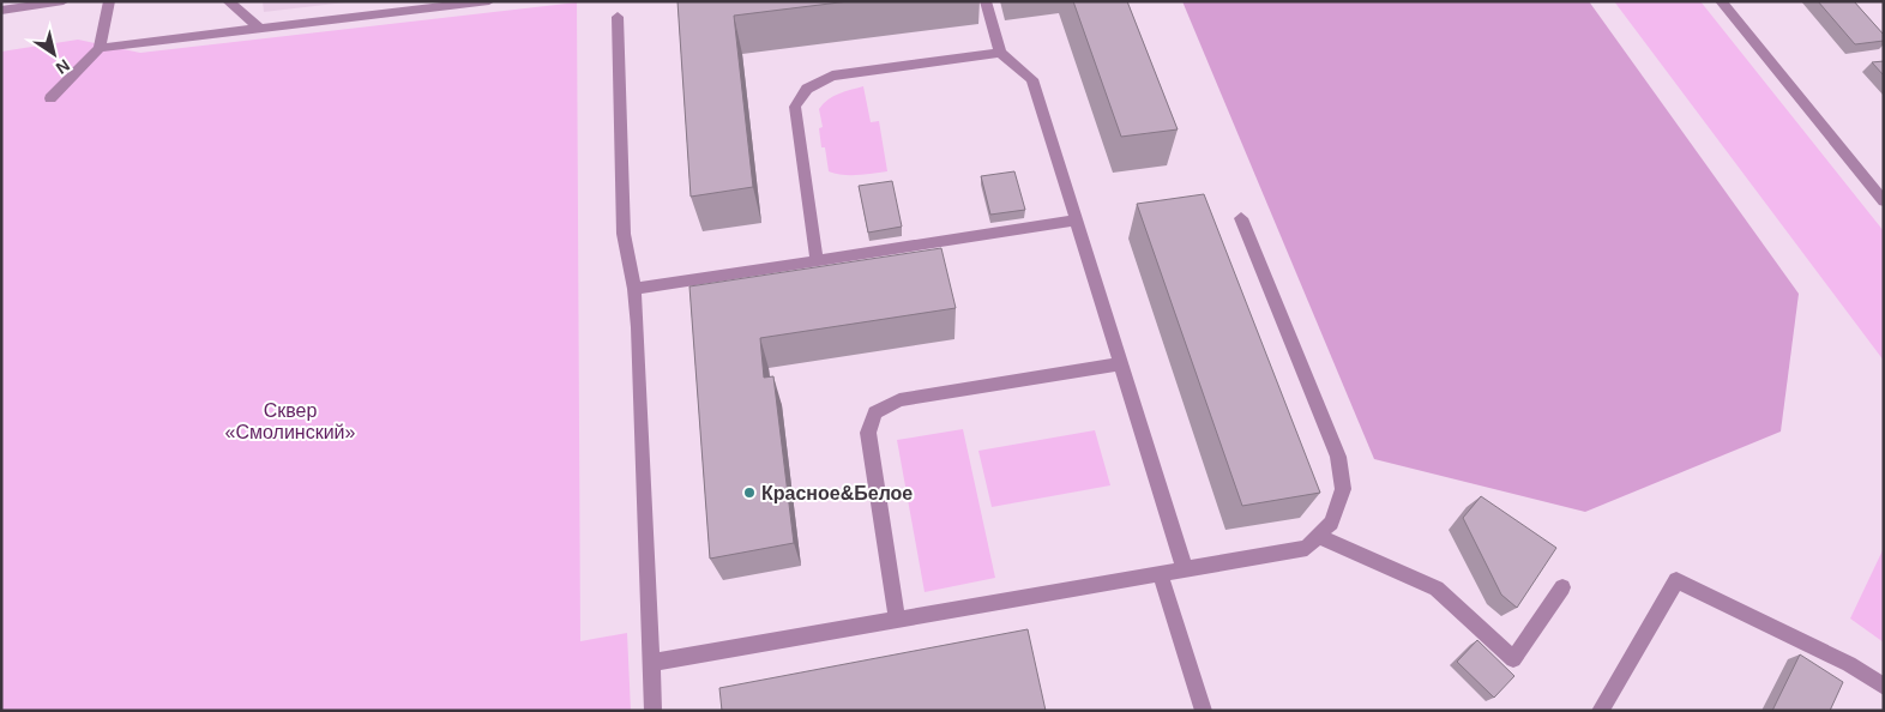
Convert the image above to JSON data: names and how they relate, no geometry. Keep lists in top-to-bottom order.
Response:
{
  "parks": ["Сквер «Смолинский»"],
  "places": ["Красное&Белое"],
  "north": "bottom right"
}
